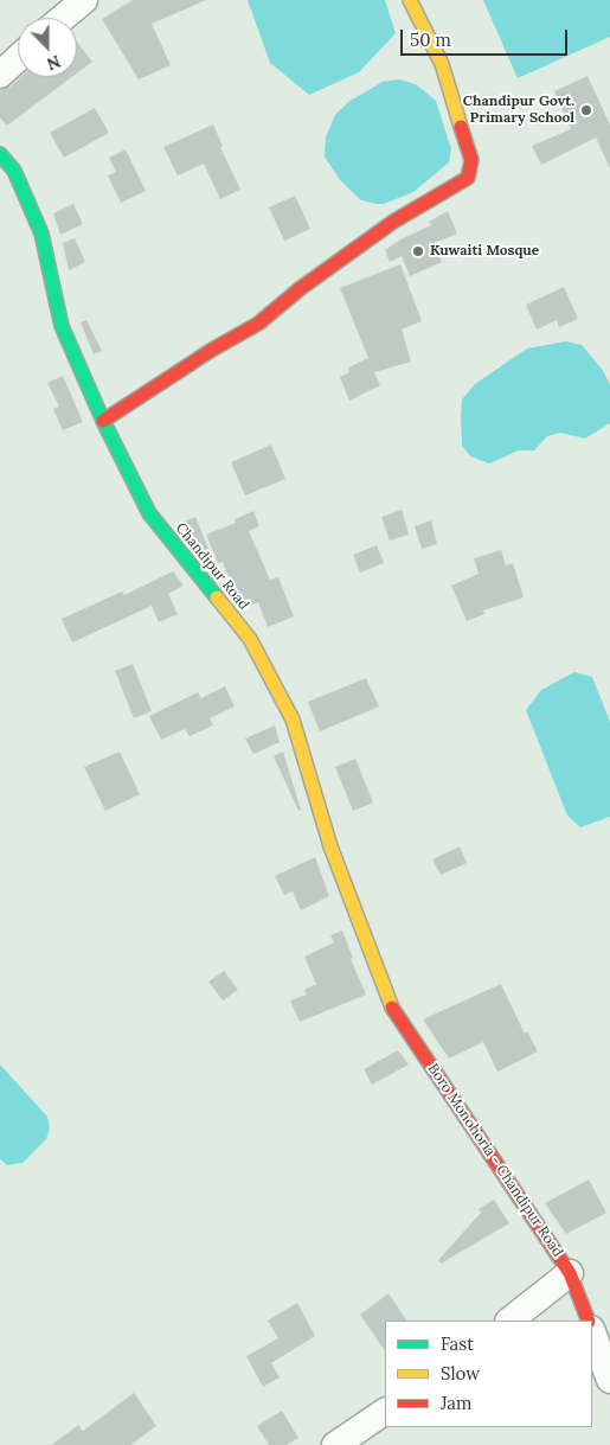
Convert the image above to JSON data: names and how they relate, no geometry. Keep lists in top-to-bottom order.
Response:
{
  "streets": {
    "street": ["Chandipur Road", "Boro Monohoria - Chandipur Road"]
  },
  "crossings": [
    ["Chandipur Road", "Boro Monohoria - Chandipur Road"]
  ],
  "places": ["Chandipur Govt. Primary School", "Kuwaiti Mosque"],
  "legend": ["Fast", "Slow", "Jam"],
  "scale_bar": "50 m",
  "north": "bottom"
}
